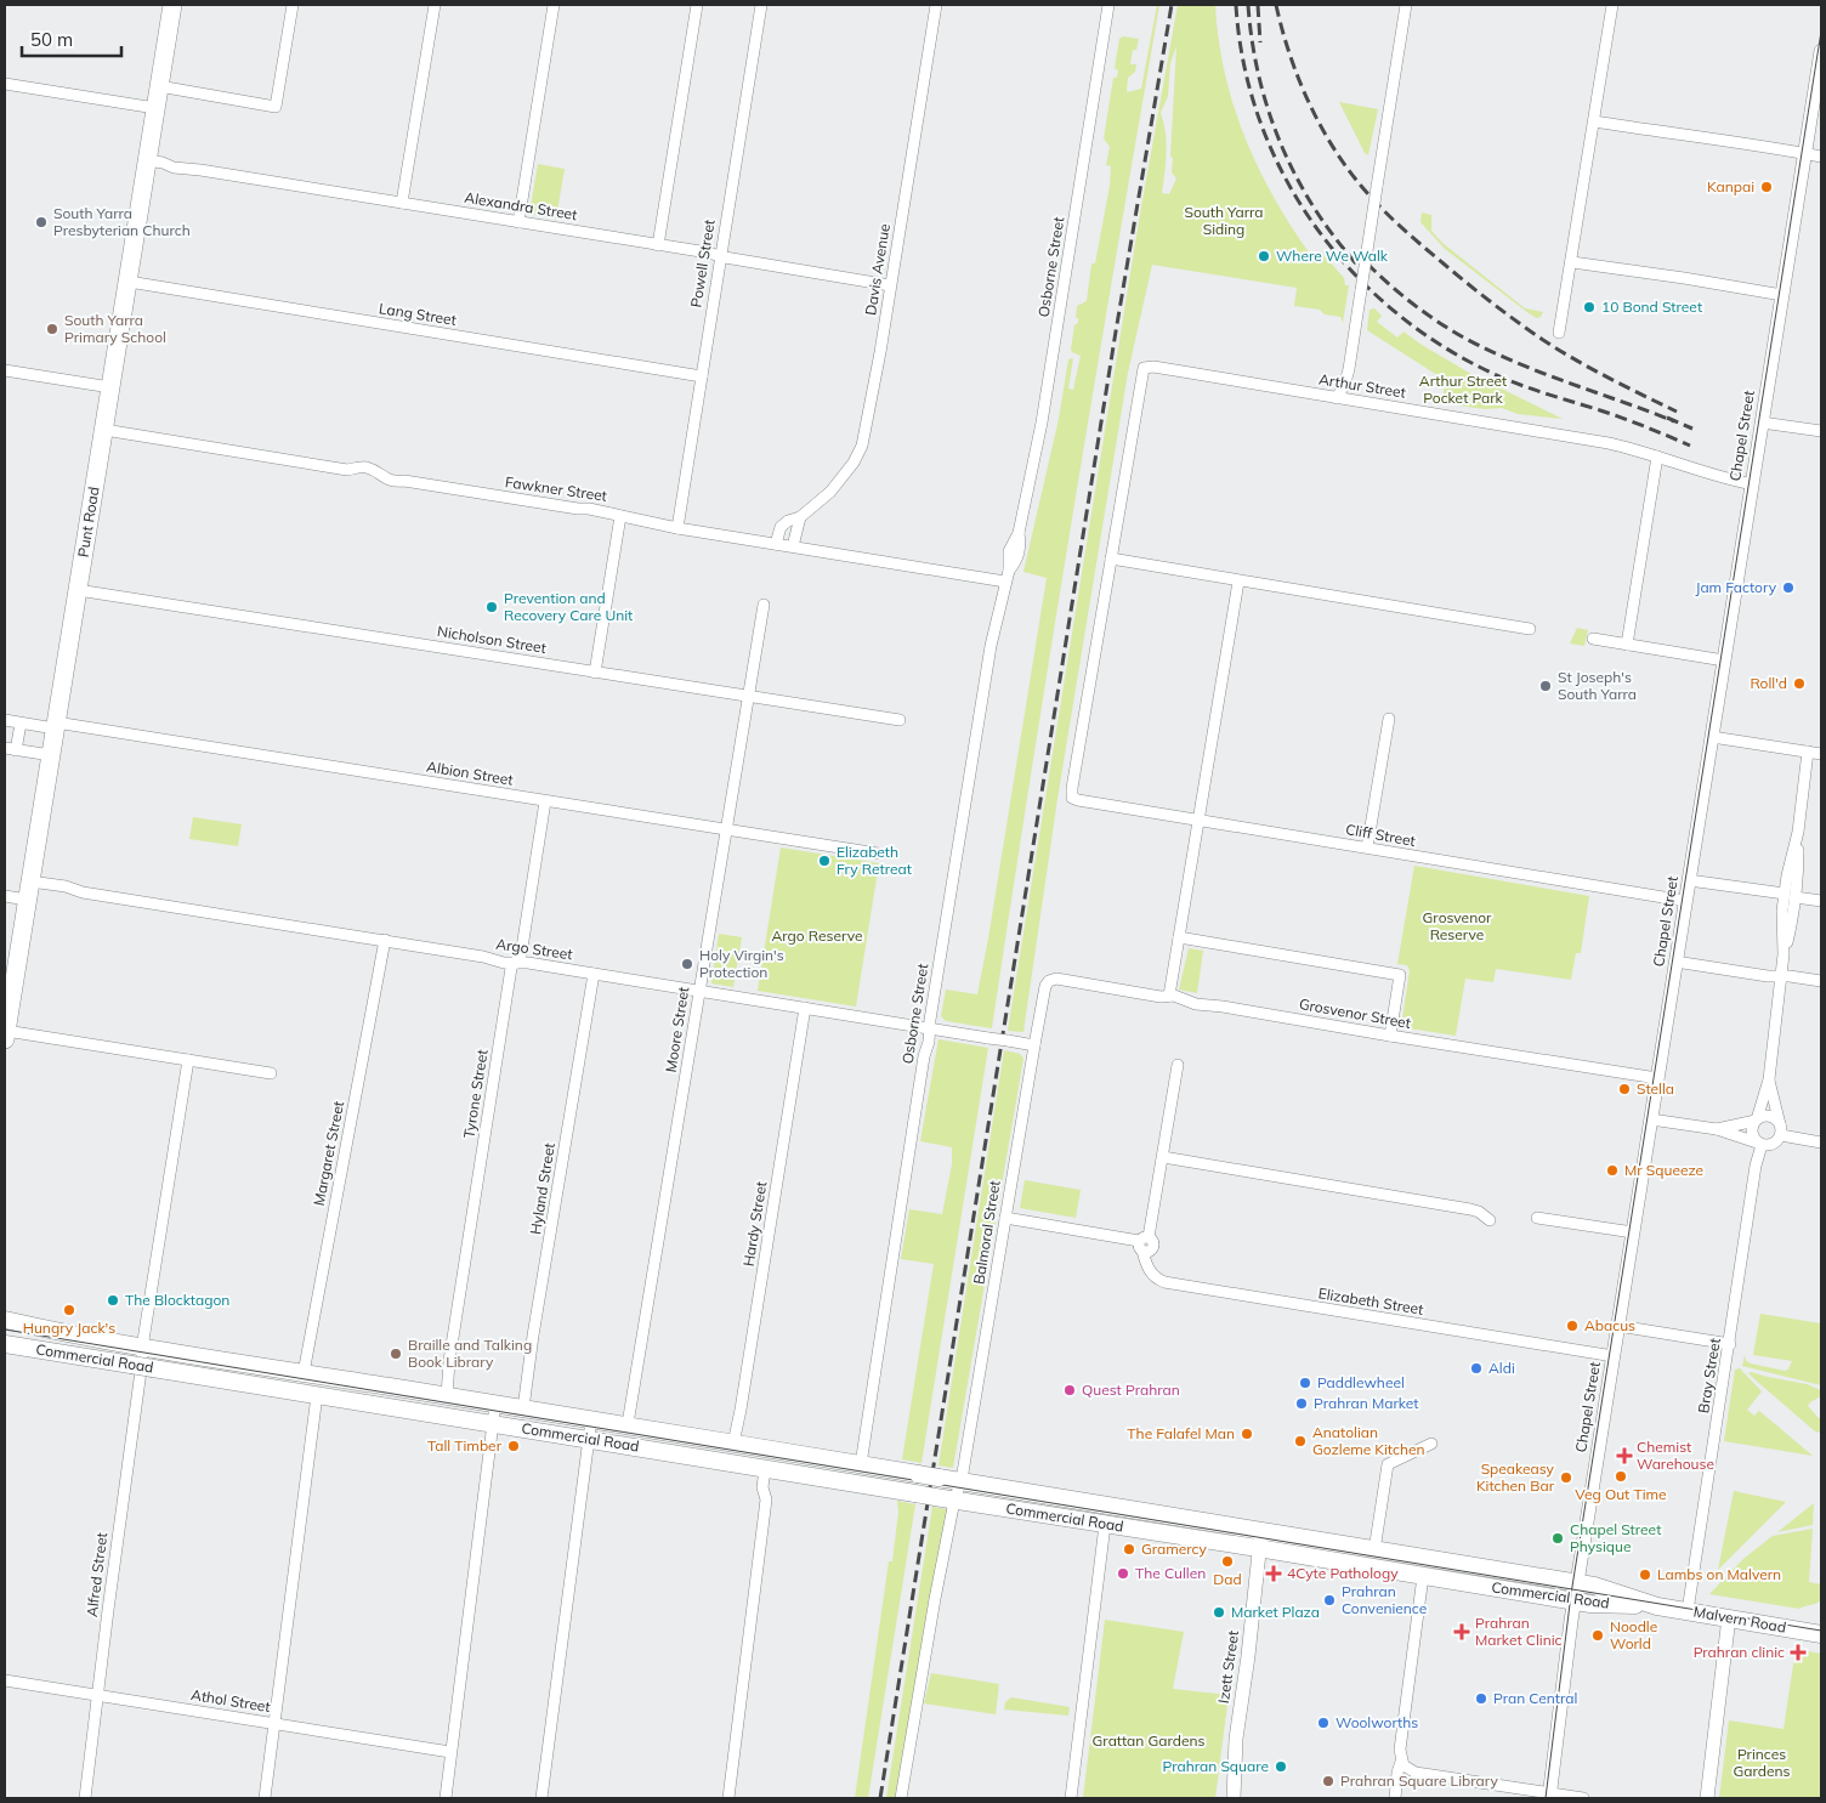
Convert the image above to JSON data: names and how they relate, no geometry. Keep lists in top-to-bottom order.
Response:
{
  "streets": {
    "highway": ["Punt Road"],
    "main road": ["Commercial Road", "Malvern Road"],
    "street": [
      "Alexandra Street",
      "Powell Street",
      "Osborne Street",
      "Davis Avenue",
      "Lang Street",
      "Arthur Street",
      "Chapel Street",
      "Fawkner Street",
      "Nicholson Street",
      "Albion Street",
      "Cliff Street",
      "Argo Street",
      "Grosvenor Street",
      "Moore Street",
      "Tyrone Street",
      "Margaret Street",
      "Hyland Street",
      "Hardy Street",
      "Balmoral Street",
      "Elizabeth Street",
      "Bray Street",
      "Alfred Street",
      "Izett Street",
      "Athol Street"
    ]
  },
  "crossings": [
    ["Alexandra Street", "Powell Street"],
    ["Alexandra Street", "Davis Avenue"],
    ["Alexandra Street", "Punt Road"],
    ["Powell Street", "Lang Street"],
    ["Powell Street", "Fawkner Street"],
    ["Osborne Street", "Fawkner Street"],
    ["Osborne Street", "Argo Street"],
    ["Osborne Street", "Commercial Road"],
    ["Davis Avenue", "Fawkner Street"],
    ["Lang Street", "Punt Road"],
    ["Arthur Street", "Chapel Street"],
    ["Arthur Street", "Cliff Street"],
    ["Chapel Street", "Cliff Street"],
    ["Chapel Street", "Grosvenor Street"],
    ["Chapel Street", "Elizabeth Street"],
    ["Chapel Street", "Commercial Road"],
    ["Fawkner Street", "Punt Road"],
    ["Punt Road", "Nicholson Street"],
    ["Punt Road", "Albion Street"],
    ["Punt Road", "Argo Street"],
    ["Nicholson Street", "Moore Street"],
    ["Albion Street", "Moore Street"],
    ["Albion Street", "Tyrone Street"],
    ["Argo Street", "Moore Street"],
    ["Argo Street", "Tyrone Street"],
    ["Argo Street", "Margaret Street"],
    ["Argo Street", "Hyland Street"],
    ["Argo Street", "Hardy Street"],
    ["Argo Street", "Balmoral Street"],
    ["Grosvenor Street", "Balmoral Street"],
    ["Moore Street", "Commercial Road"],
    ["Tyrone Street", "Commercial Road"],
    ["Margaret Street", "Commercial Road"],
    ["Hyland Street", "Commercial Road"],
    ["Hardy Street", "Commercial Road"],
    ["Balmoral Street", "Commercial Road"],
    ["Commercial Road", "Alfred Street"],
    ["Commercial Road", "Malvern Road"],
    ["Commercial Road", "Izett Street"],
    ["Bray Street", "Malvern Road"],
    ["Alfred Street", "Athol Street"]
  ],
  "parks": [
    "South Yarra Siding",
    "Arthur Street Pocket Park",
    "Grosvenor Reserve",
    "Argo Reserve",
    "Grattan Gardens",
    "Princes Gardens"
  ],
  "places": {
    "other": [
      "Kanpai",
      "South Yarra Presbyterian Church",
      "Where We Walk",
      "10 Bond Street",
      "South Yarra Primary School",
      "Jam Factory",
      "Prevention and Recovery Care Unit",
      "Roll'd",
      "St Joseph's South Yarra",
      "Elizabeth Fry Retreat",
      "Holy Virgin's Protection",
      "Stella",
      "Mr Squeeze",
      "The Blocktagon",
      "Hungry Jack's",
      "Abacus",
      "Braille and Talking Book Library",
      "Aldi",
      "Paddlewheel",
      "Quest Prahran",
      "Prahran Market",
      "The Falafel Man",
      "Anatolian Gozleme Kitchen",
      "Tall Timber",
      "Veg Out Time",
      "Speakeasy Kitchen Bar",
      "Chapel Street Physique",
      "Gramercy",
      "Dad",
      "The Cullen",
      "Lambs on Malvern",
      "Prahran Convenience",
      "Market Plaza",
      "Noodle World",
      "Pran Central",
      "Woolworths",
      "Prahran Square",
      "Prahran Square Library"
    ],
    "health": [
      "Chemist Warehouse",
      "4Cyte Pathology",
      "Prahran Market Clinic",
      "Prahran clinic"
    ]
  },
  "scale_bar": "50 m"
}
